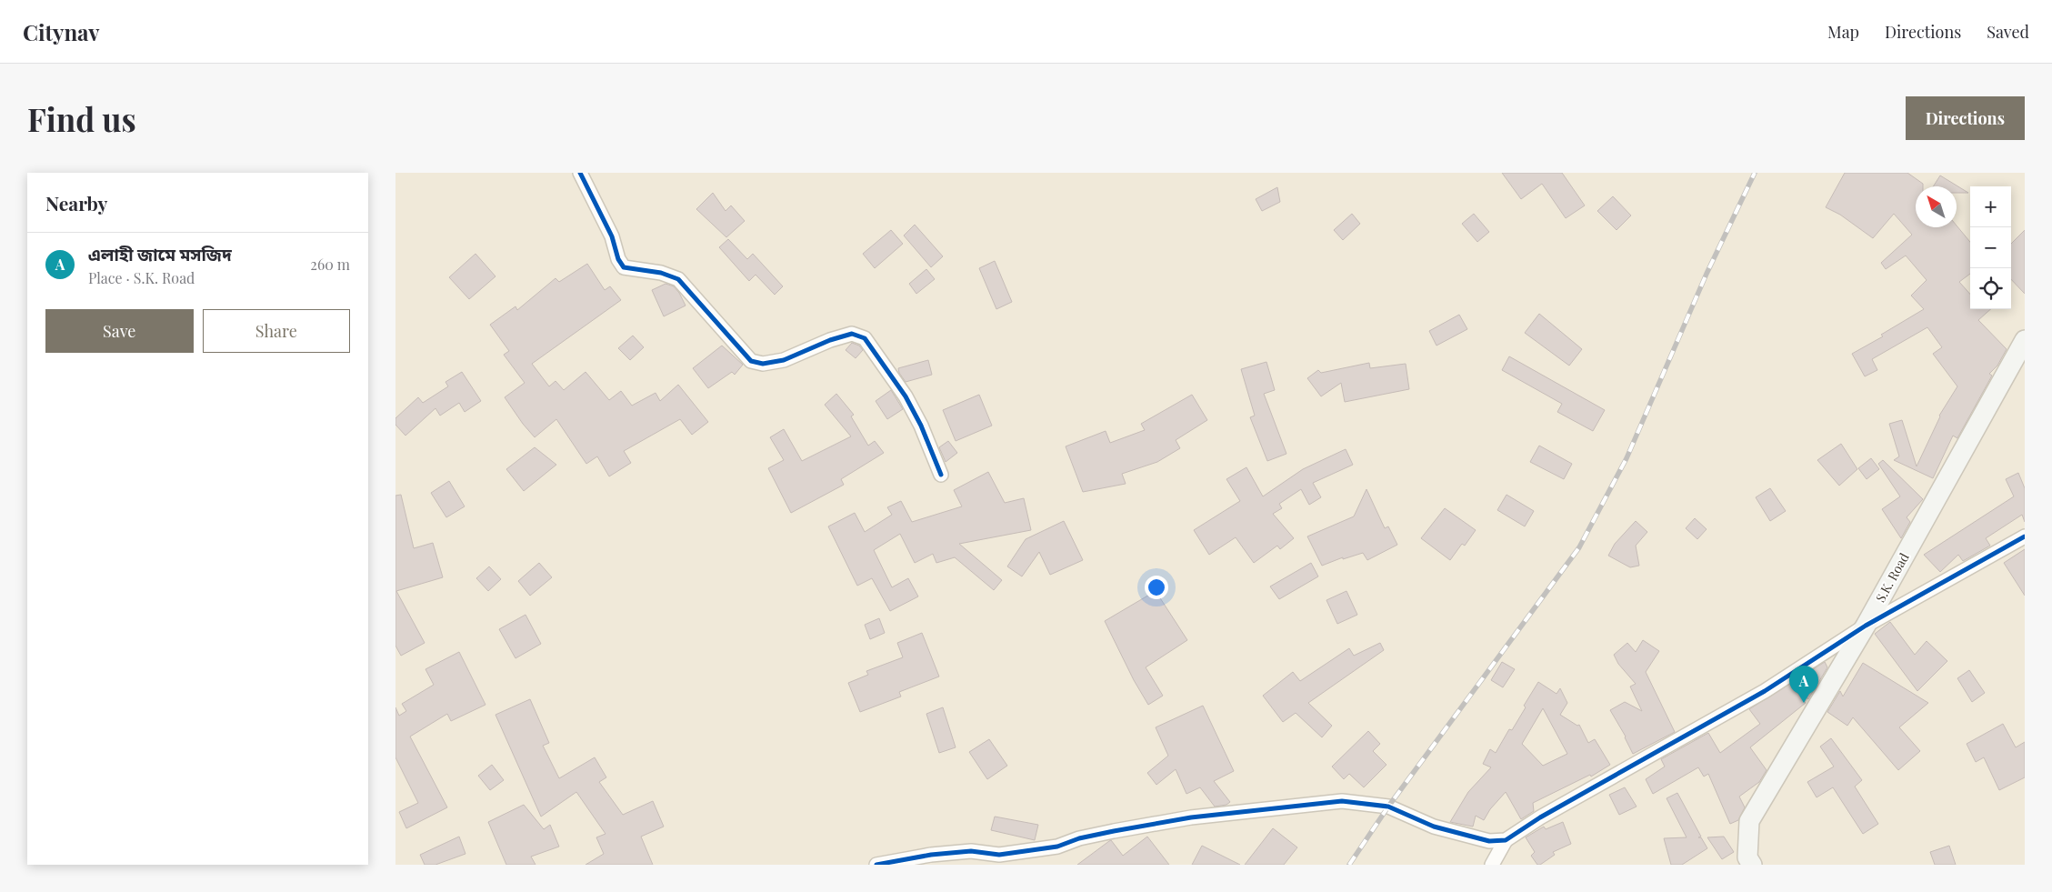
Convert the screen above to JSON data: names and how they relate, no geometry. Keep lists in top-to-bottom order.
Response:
{
  "streets": {
    "main road": ["S.K. Road"]
  },
  "north": "top left",
  "page": {
    "header": "Citynav",
    "nav": ["Map", "Directions", "Saved"],
    "buttons": [
      "Directions",
      ["Save", "Share"]
    ],
    "title": "Find us",
    "heading": "Nearby",
    "map_buttons": ["+", "−"],
    "list": [
      {
        "mark": "A",
        "name": "এলাহী জামে মসজিদ",
        "note": "Place · S.K. Road",
        "value": "260 m"
      }
    ],
    "pins": "A"
  }
}
